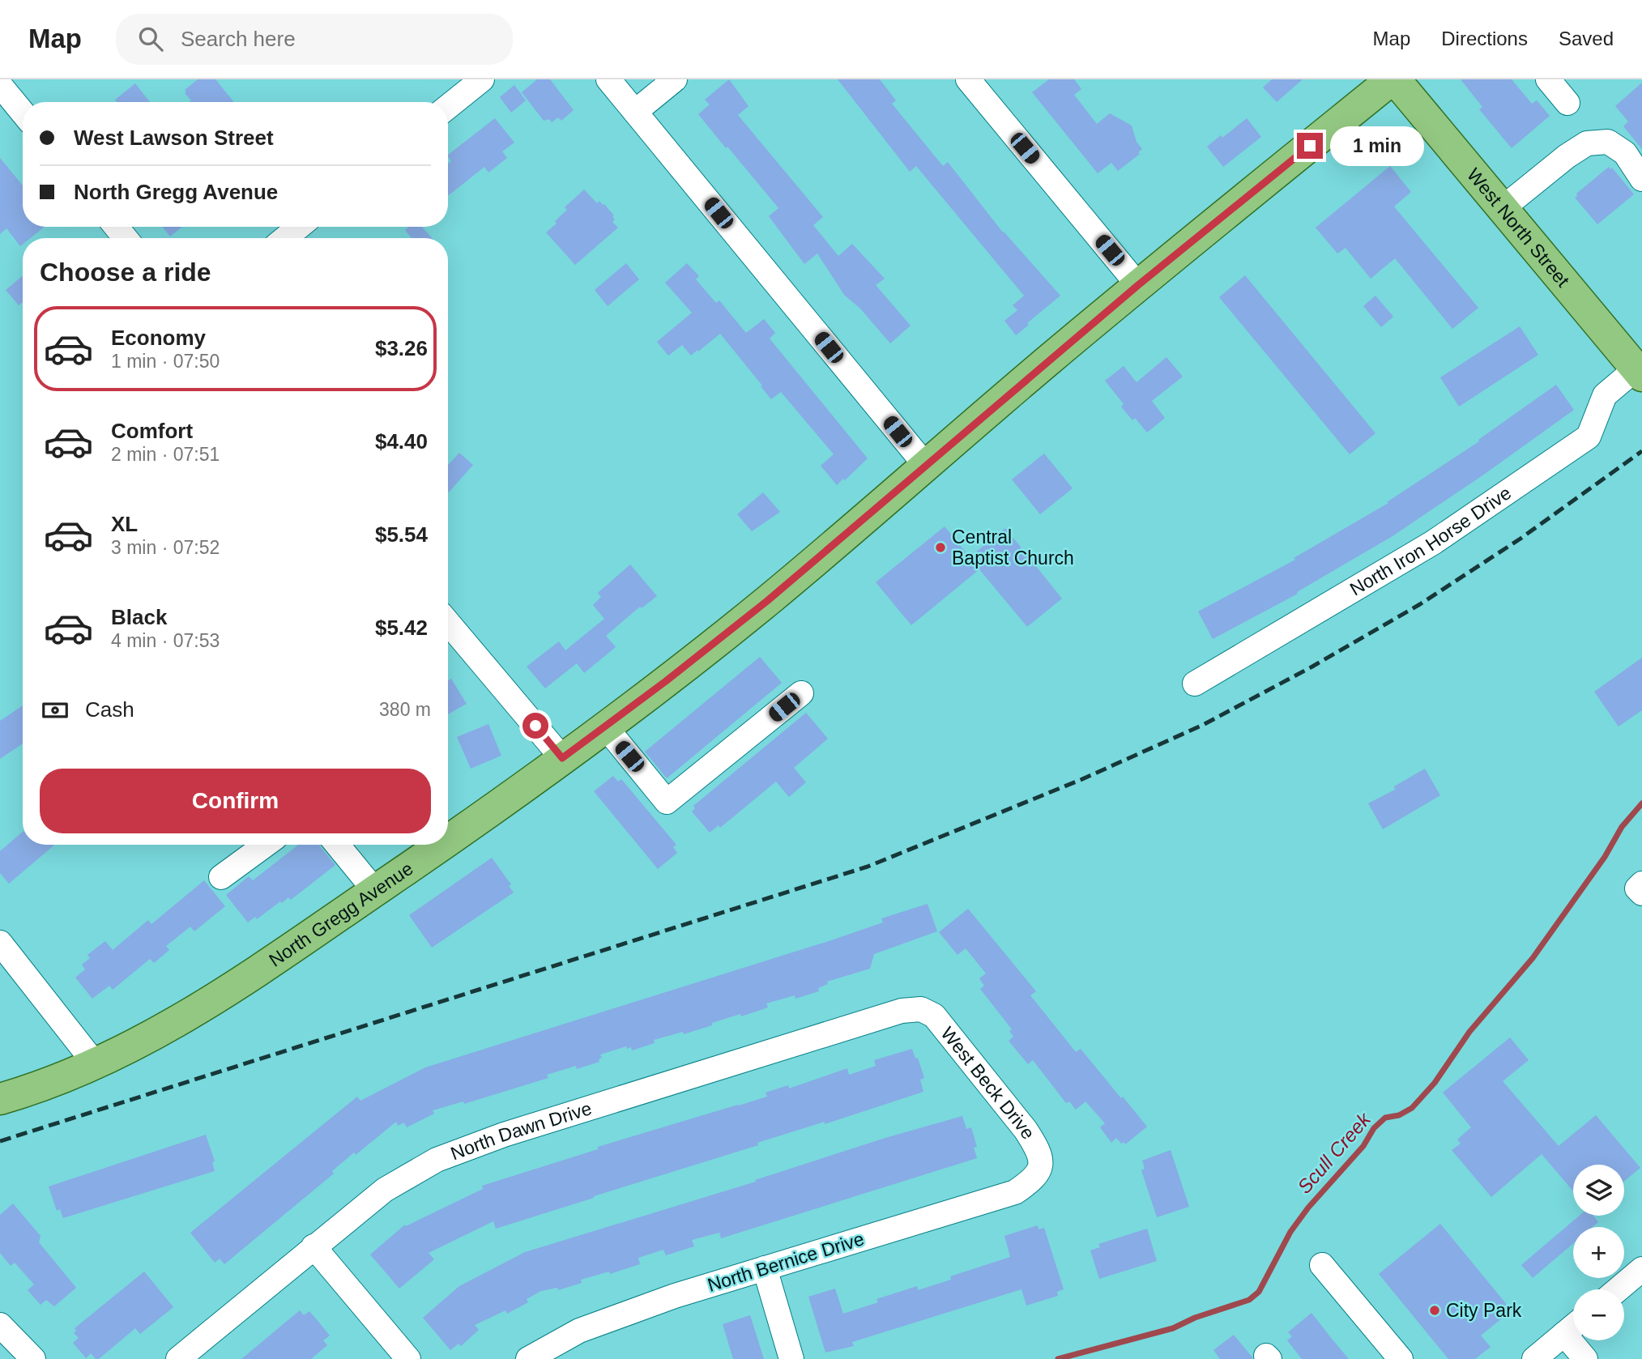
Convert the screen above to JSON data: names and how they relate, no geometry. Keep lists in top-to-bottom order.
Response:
{
  "streets": {
    "main road": ["West North Street", "North Gregg Avenue"],
    "street": [
      "North Iron Horse Drive",
      "West Beck Drive",
      "North Dawn Drive",
      "North Bernice Drive"
    ]
  },
  "crossings": [
    ["West North Street", "North Iron Horse Drive"],
    ["West North Street", "North Gregg Avenue"],
    ["West Beck Drive", "North Dawn Drive"],
    ["West Beck Drive", "North Bernice Drive"]
  ],
  "water": ["Scull Creek"],
  "places": ["Central Baptist Church", "City Park"],
  "page": {
    "header": "Map",
    "search": "Search here",
    "nav": ["Map", "Directions", "Saved"],
    "banner": ["West Lawson Street", "North Gregg Avenue"],
    "bubble": "1 min",
    "heading": "Choose a ride",
    "list": [
      {
        "name": "Economy",
        "note": "1 min · 07:50",
        "value": "$3.26"
      },
      {
        "name": "Comfort",
        "note": "2 min · 07:51",
        "value": "$4.40"
      },
      {
        "name": "XL",
        "note": "3 min · 07:52",
        "value": "$5.54"
      },
      {
        "name": "Black",
        "note": "4 min · 07:53",
        "value": "$5.42"
      }
    ],
    "pay": ["Cash", "380 m"],
    "buttons": "Confirm",
    "map_buttons": ["+", "−"]
  }
}
